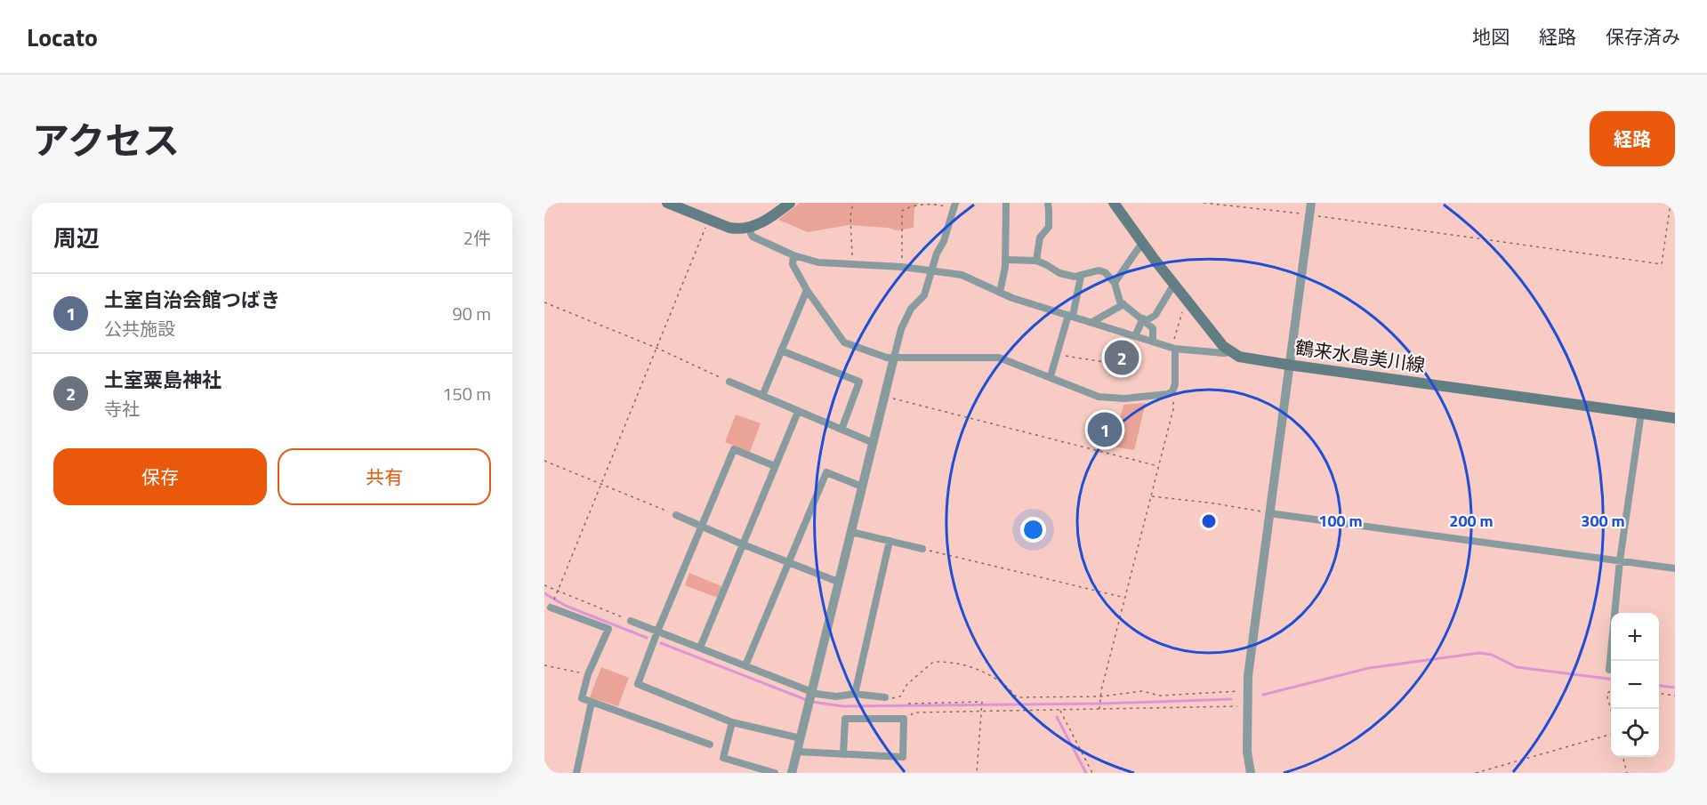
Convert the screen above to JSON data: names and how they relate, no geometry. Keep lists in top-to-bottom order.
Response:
{
  "streets": {
    "main road": ["鶴来水島美川線"]
  },
  "page": {
    "header": "Locato",
    "nav": ["地図", "経路", "保存済み"],
    "title": "アクセス",
    "buttons": [
      "経路",
      ["保存", "共有"]
    ],
    "heading": ["周辺", "2件"],
    "list": [
      {
        "mark": "1",
        "name": "土室自治会館つばき",
        "note": "公共施設",
        "value": "90 m"
      },
      {
        "mark": "2",
        "name": "土室粟島神社",
        "note": "寺社",
        "value": "150 m"
      }
    ],
    "pins": ["2", "1"],
    "map_buttons": ["+", "−"]
  },
  "rings": ["100 m", "200 m", "300 m"]
}
